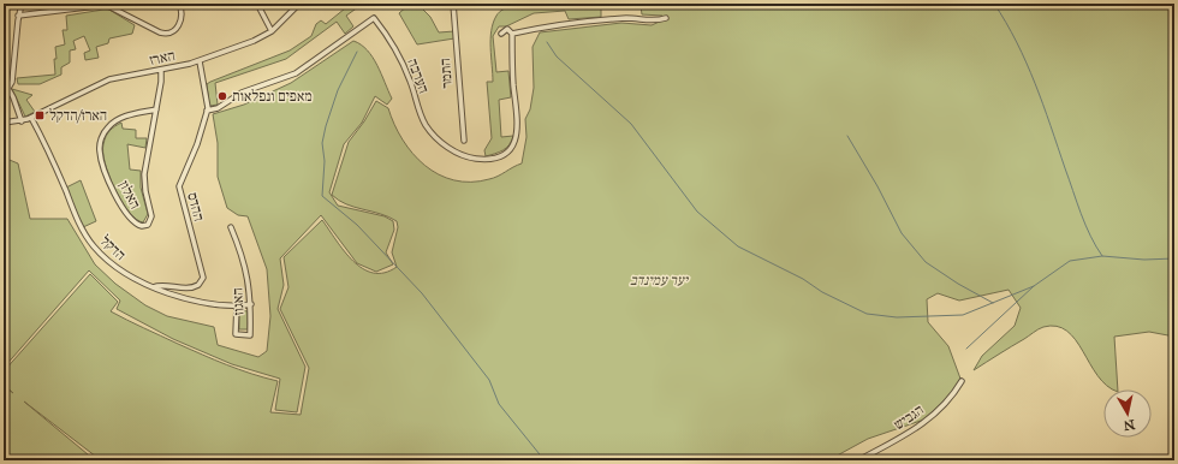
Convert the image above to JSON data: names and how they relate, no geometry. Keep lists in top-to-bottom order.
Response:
{
  "streets": {
    "street": [
      "הארז",
      "התמר",
      "הערבה",
      "האלון",
      "ההדס",
      "הדקל",
      "האגוז",
      "הגביש"
    ]
  },
  "crossings": [
    ["הארז", "האלון"],
    ["הארז", "ההדס"],
    ["הארז", "הדקל"],
    ["הערבה", "ההדס"],
    ["ההדס", "הדקל"],
    ["הדקל", "האגוז"]
  ],
  "parks": ["יער עמינדב"],
  "places": {
    "other": ["מאפים ונפלאות"],
    "transit": ["הארז/הדקל"]
  },
  "north": "bottom"
}
